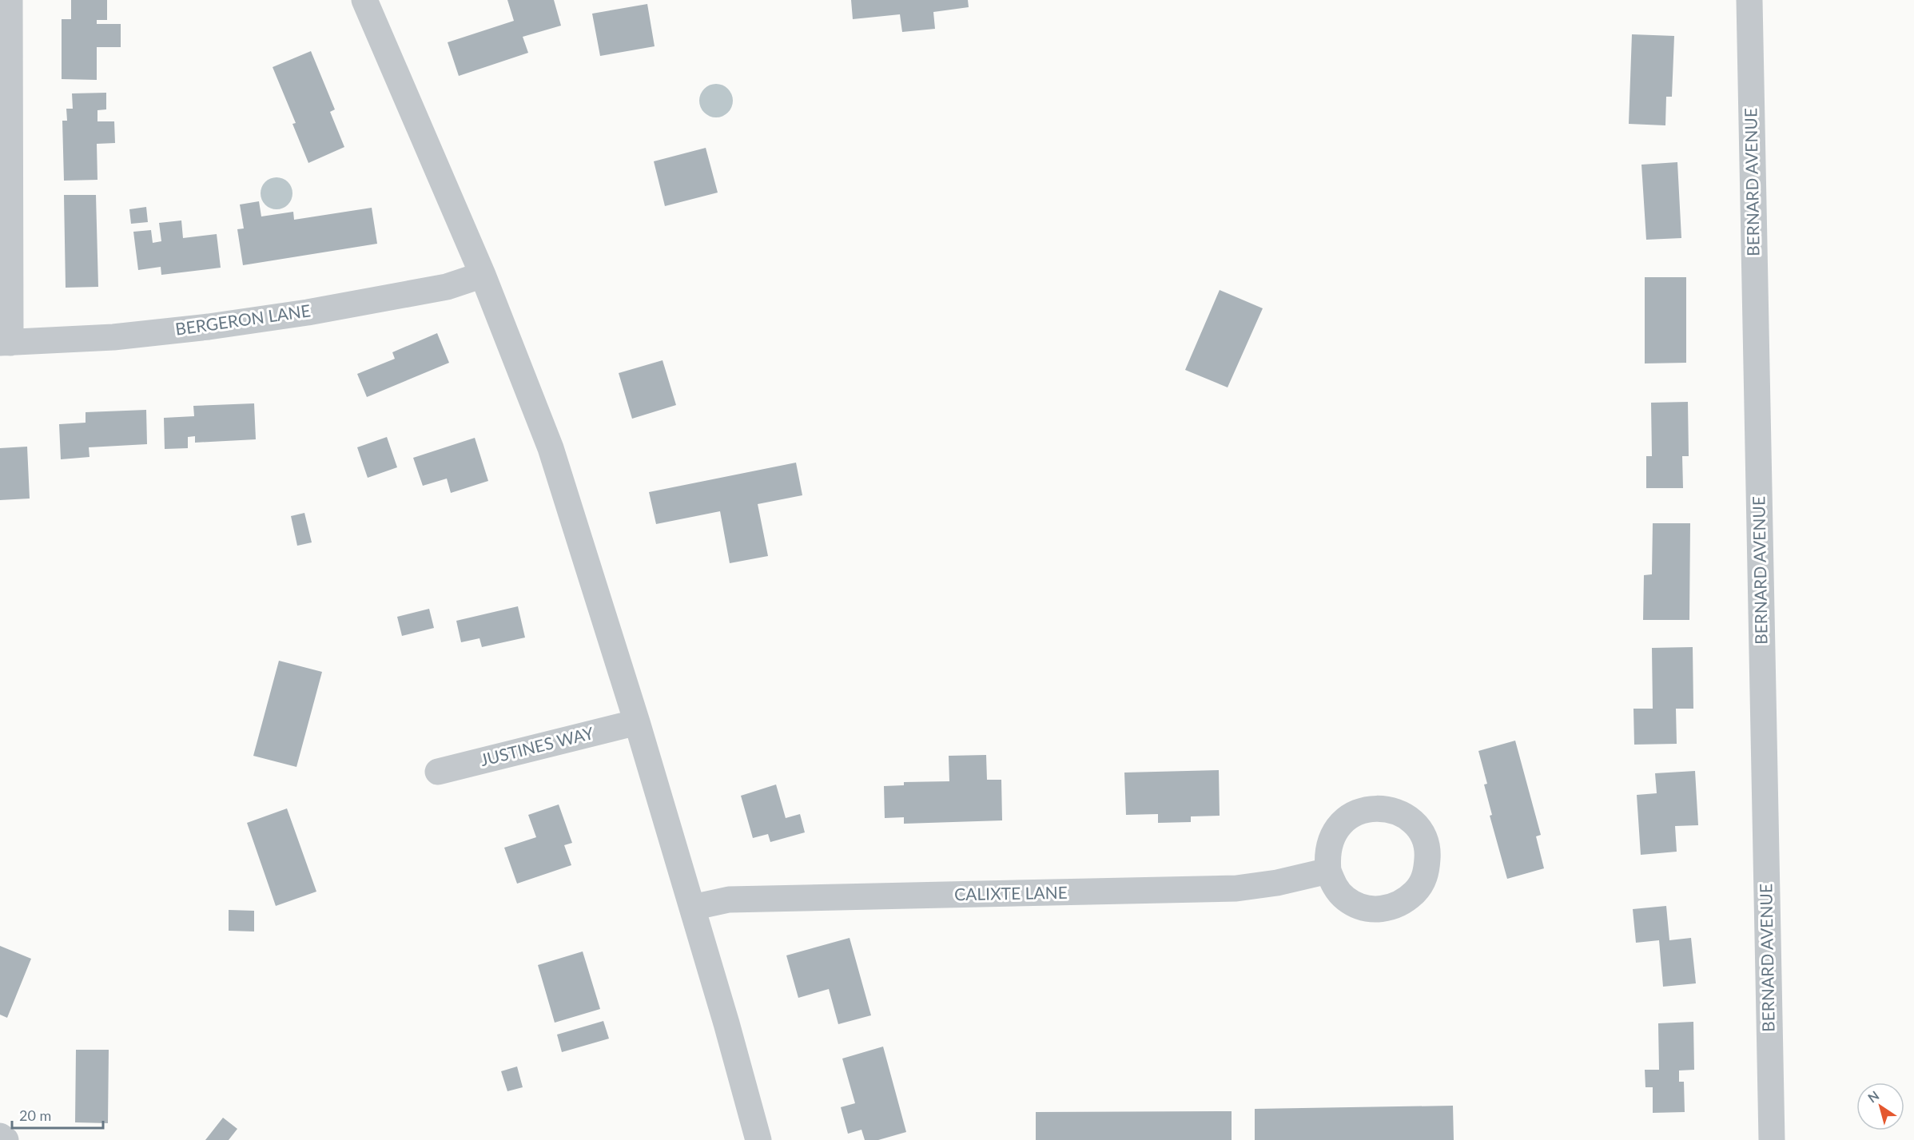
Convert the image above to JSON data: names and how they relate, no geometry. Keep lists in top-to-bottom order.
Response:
{
  "streets": {
    "street": [
      "BERNARD AVENUE",
      "BERGERON LANE",
      "JUSTINES WAY",
      "CALIXTE LANE"
    ]
  },
  "scale_bar": "20 m",
  "north": "top left"
}
